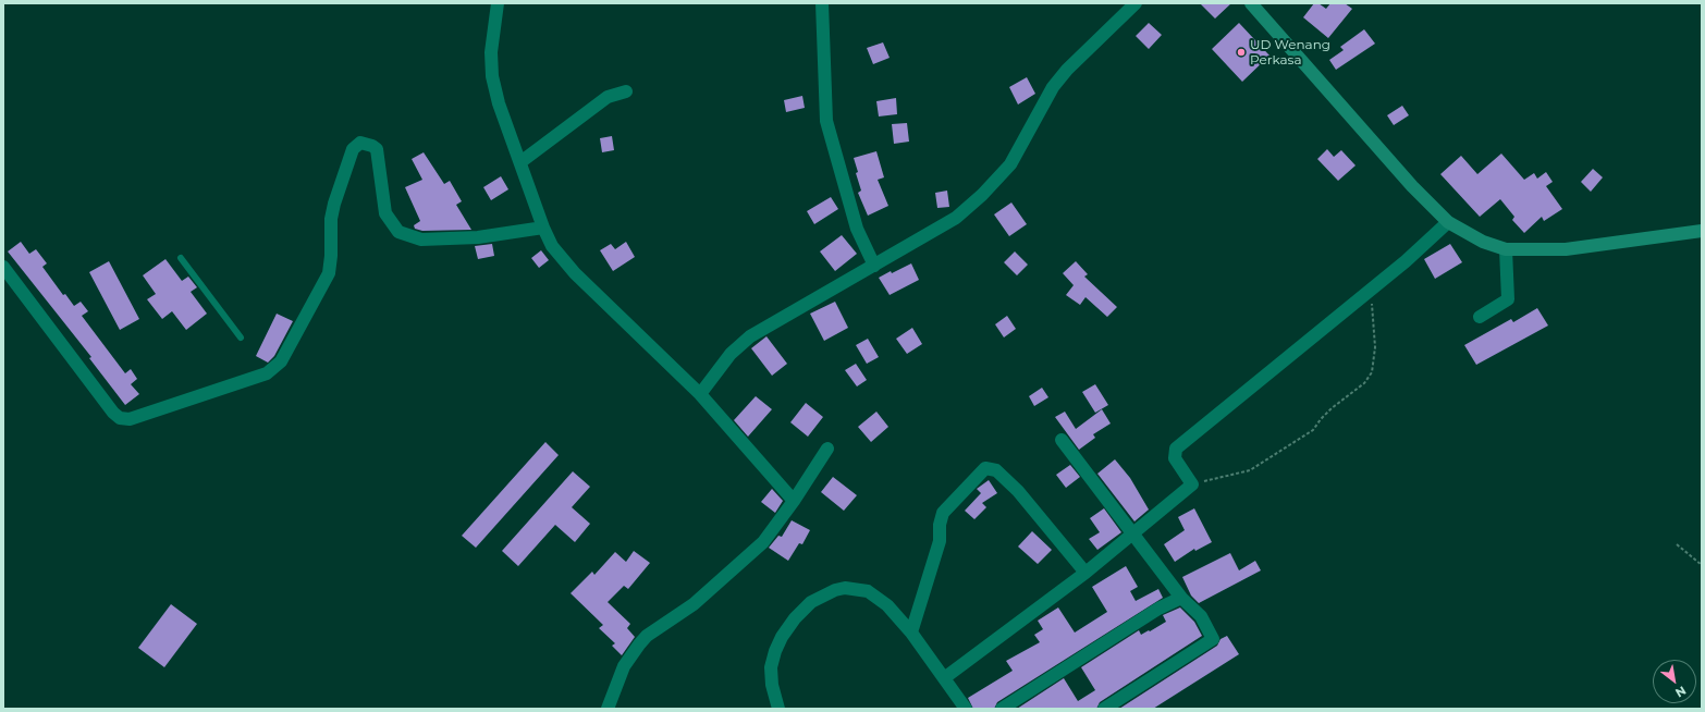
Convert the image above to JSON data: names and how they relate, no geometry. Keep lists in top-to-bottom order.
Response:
{
  "places": ["UD Wenang Perkasa"],
  "north": "bottom right"
}
